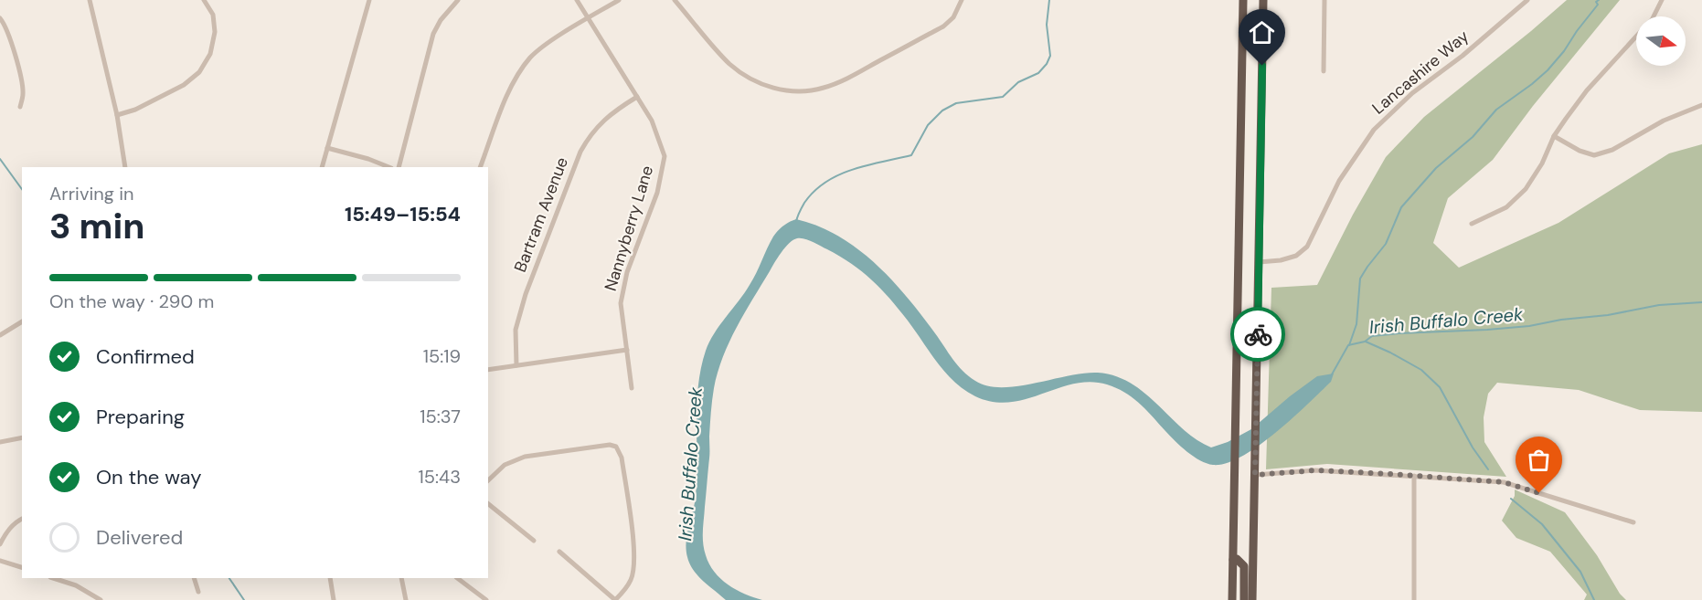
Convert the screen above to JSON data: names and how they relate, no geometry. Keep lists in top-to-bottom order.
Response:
{
  "streets": {
    "street": ["Lancashire Way", "Bartram Avenue", "Nannyberry Lane"]
  },
  "crossings": [
    ["Bartram Avenue", "Nannyberry Lane"]
  ],
  "water": ["Irish Buffalo Creek"],
  "north": "right",
  "page": {
    "heading": ["3 min", "Arriving in", "15:49–15:54"],
    "bar": "On the way · 290 m",
    "list": [
      ["Confirmed", "15:19"],
      ["Preparing", "15:37"],
      ["On the way", "15:43"],
      "Delivered"
    ]
  }
}
